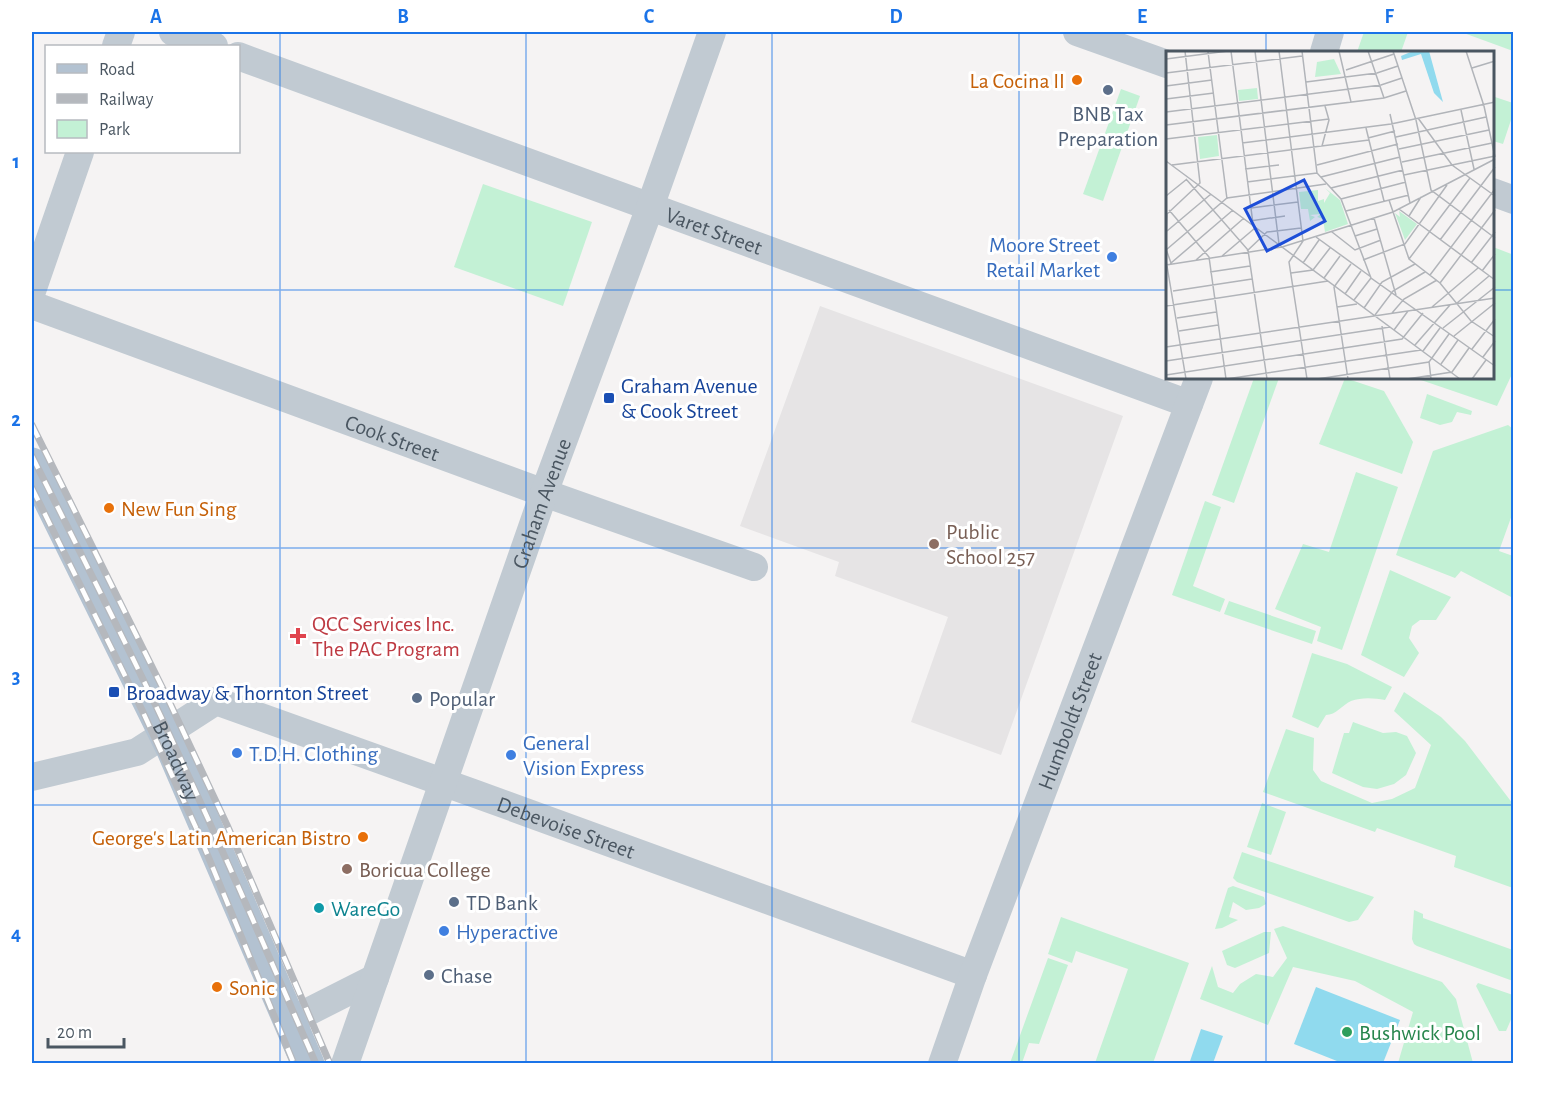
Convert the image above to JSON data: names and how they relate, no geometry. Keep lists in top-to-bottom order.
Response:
{
  "streets": {
    "main road": ["Broadway"],
    "street": [
      "Varet Street",
      "Cook Street",
      "Graham Avenue",
      "Humboldt Street",
      "Debevoise Street"
    ]
  },
  "crossings": [
    ["Varet Street", "Graham Avenue"],
    ["Varet Street", "Humboldt Street"],
    ["Cook Street", "Graham Avenue"],
    ["Graham Avenue", "Debevoise Street"],
    ["Humboldt Street", "Debevoise Street"],
    ["Broadway", "Debevoise Street"]
  ],
  "places": {
    "other": [
      "La Cocina II",
      "BNB Tax Preparation",
      "Moore Street Retail Market",
      "New Fun Sing",
      "Public School 257",
      "Popular",
      "T.D.H. Clothing",
      "General Vision Express",
      "George's Latin American Bistro",
      "Boricua College",
      "TD Bank",
      "WareGo",
      "Hyperactive",
      "Chase",
      "Sonic",
      "Bushwick Pool"
    ],
    "transit": ["Graham Avenue & Cook Street", "Broadway & Thornton Street"],
    "health": ["QCC Services Inc. The PAC Program"]
  },
  "legend": ["Road", "Railway", "Park"],
  "scale_bar": "20 m",
  "grid": {
    "columns": [
      "A",
      "B",
      "C",
      "D",
      "E",
      "F"
    ],
    "rows": [
      "1",
      "2",
      "3",
      "4"
    ]
  }
}
